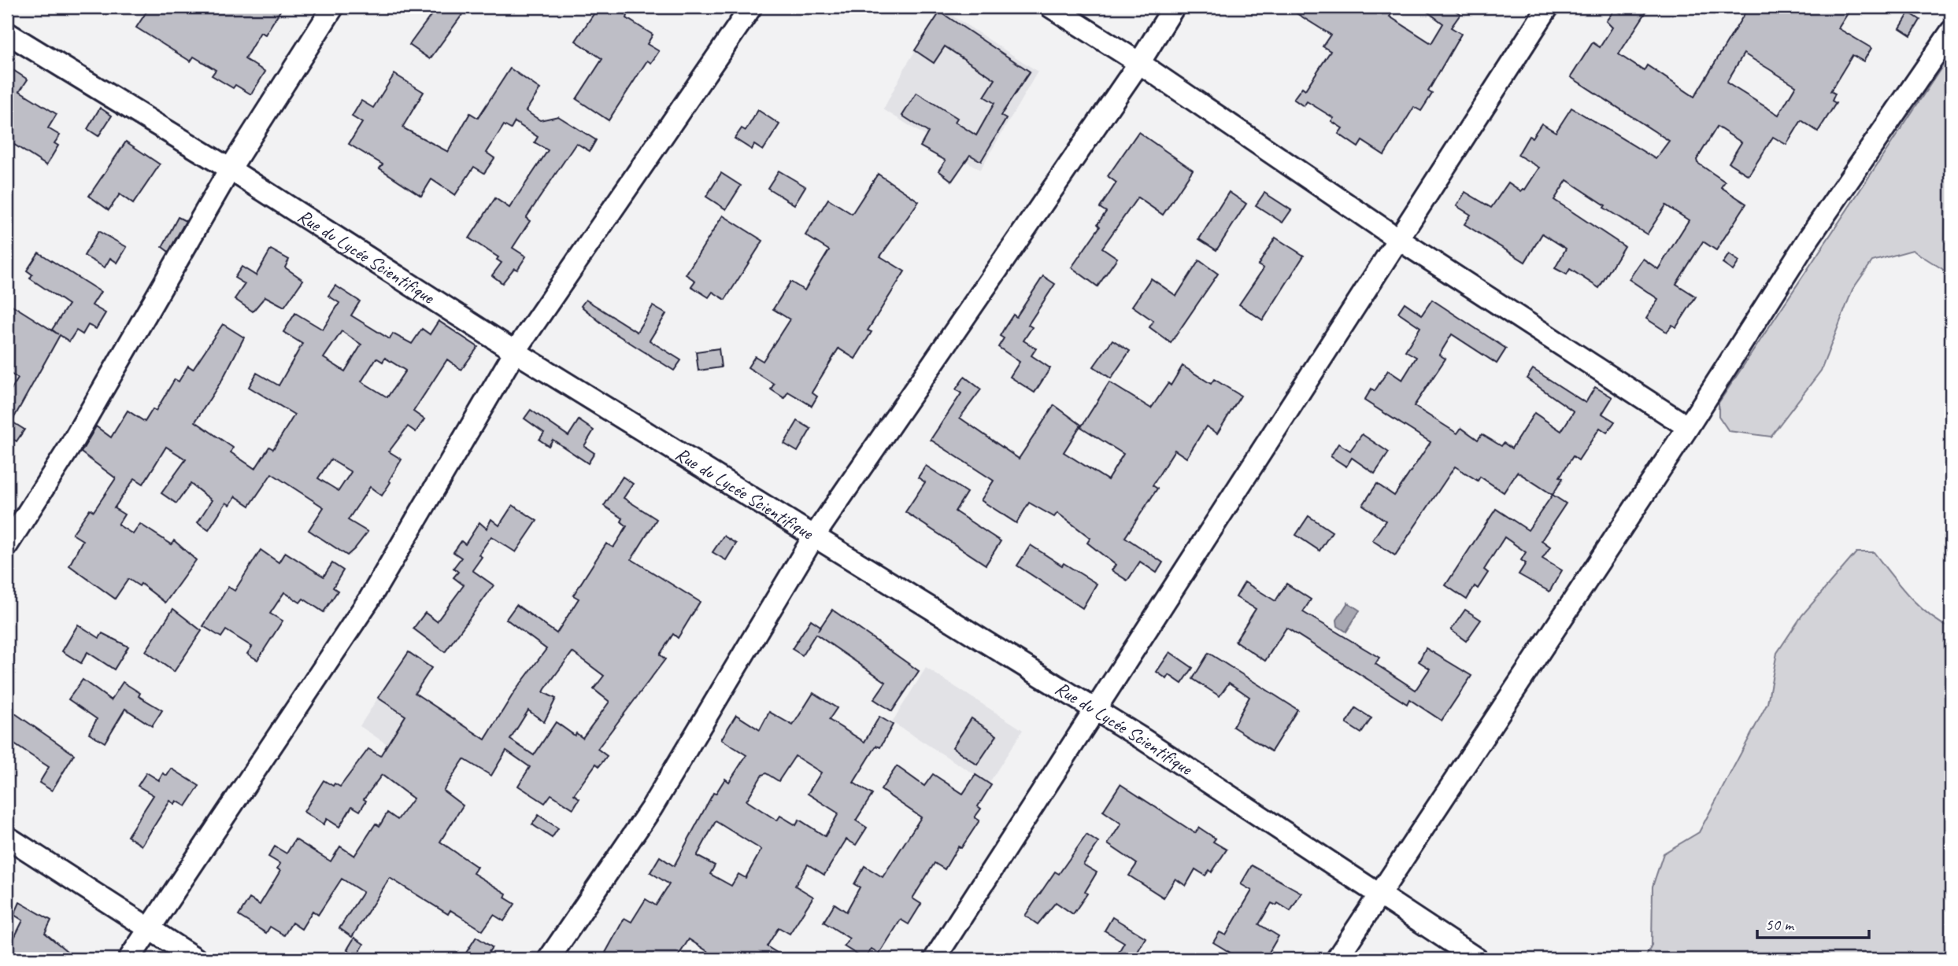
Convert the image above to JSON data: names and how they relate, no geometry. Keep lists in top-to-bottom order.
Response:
{
  "streets": {
    "street": ["Rue du Lycée Scientifique"]
  },
  "scale_bar": "50 m"
}
